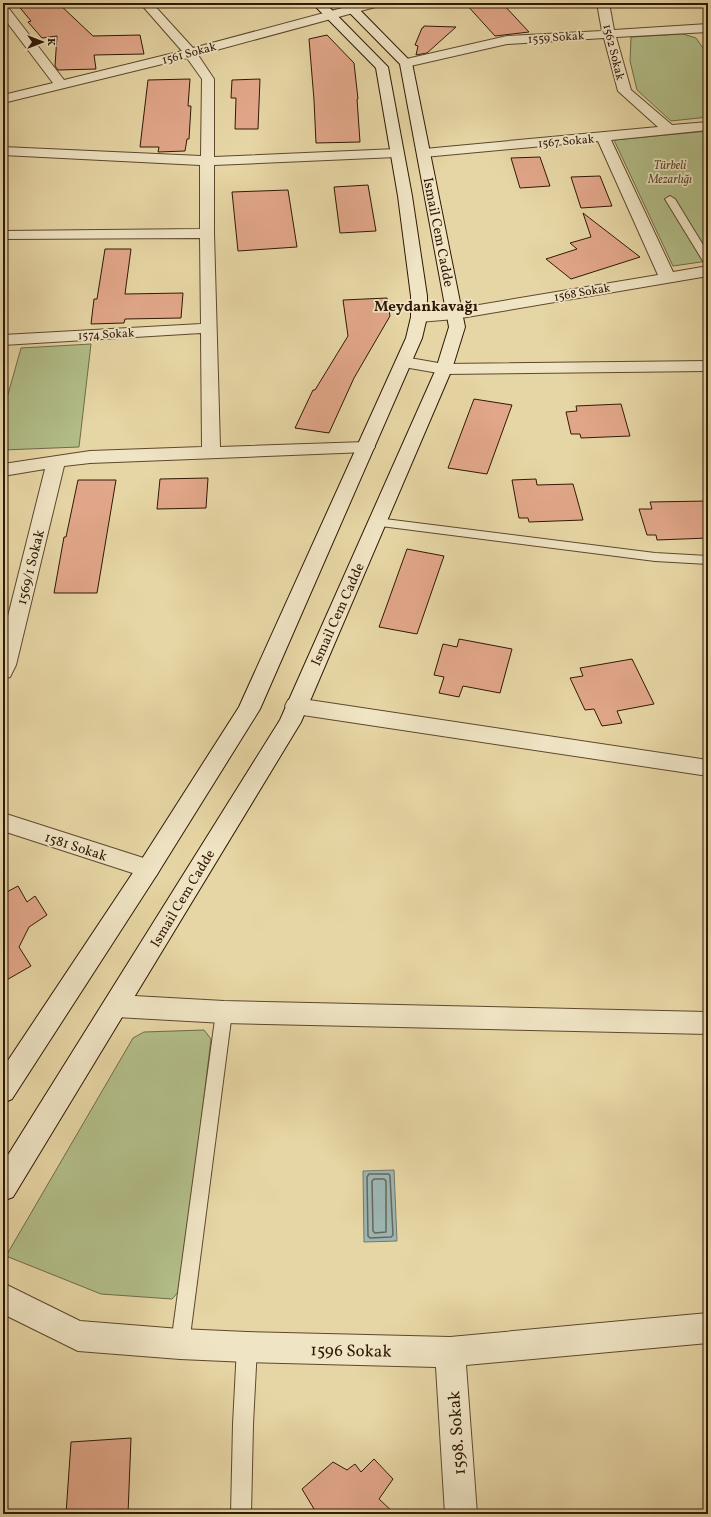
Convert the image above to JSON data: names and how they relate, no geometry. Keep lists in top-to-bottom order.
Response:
{
  "streets": {
    "street": [
      "1559 Sokak",
      "1562 Sokak",
      "1561 Sokak",
      "1567 Sokak",
      "Ismail Cem Cadde",
      "1568 Sokak",
      "1574 Sokak",
      "1569/1 Sokak",
      "1581 Sokak",
      "1596 Sokak",
      "1598. Sokak"
    ]
  },
  "crossings": [
    ["1559 Sokak", "1562 Sokak"],
    ["1559 Sokak", "Ismail Cem Cadde"],
    ["1562 Sokak", "1567 Sokak"],
    ["1561 Sokak", "Ismail Cem Cadde"],
    ["1567 Sokak", "Ismail Cem Cadde"],
    ["Ismail Cem Cadde", "1568 Sokak"],
    ["Ismail Cem Cadde", "1581 Sokak"],
    ["1596 Sokak", "1598. Sokak"]
  ],
  "districts": ["Meydankavağı"],
  "parks": ["Türbeli Mezarlığı"],
  "north": "right"
}
